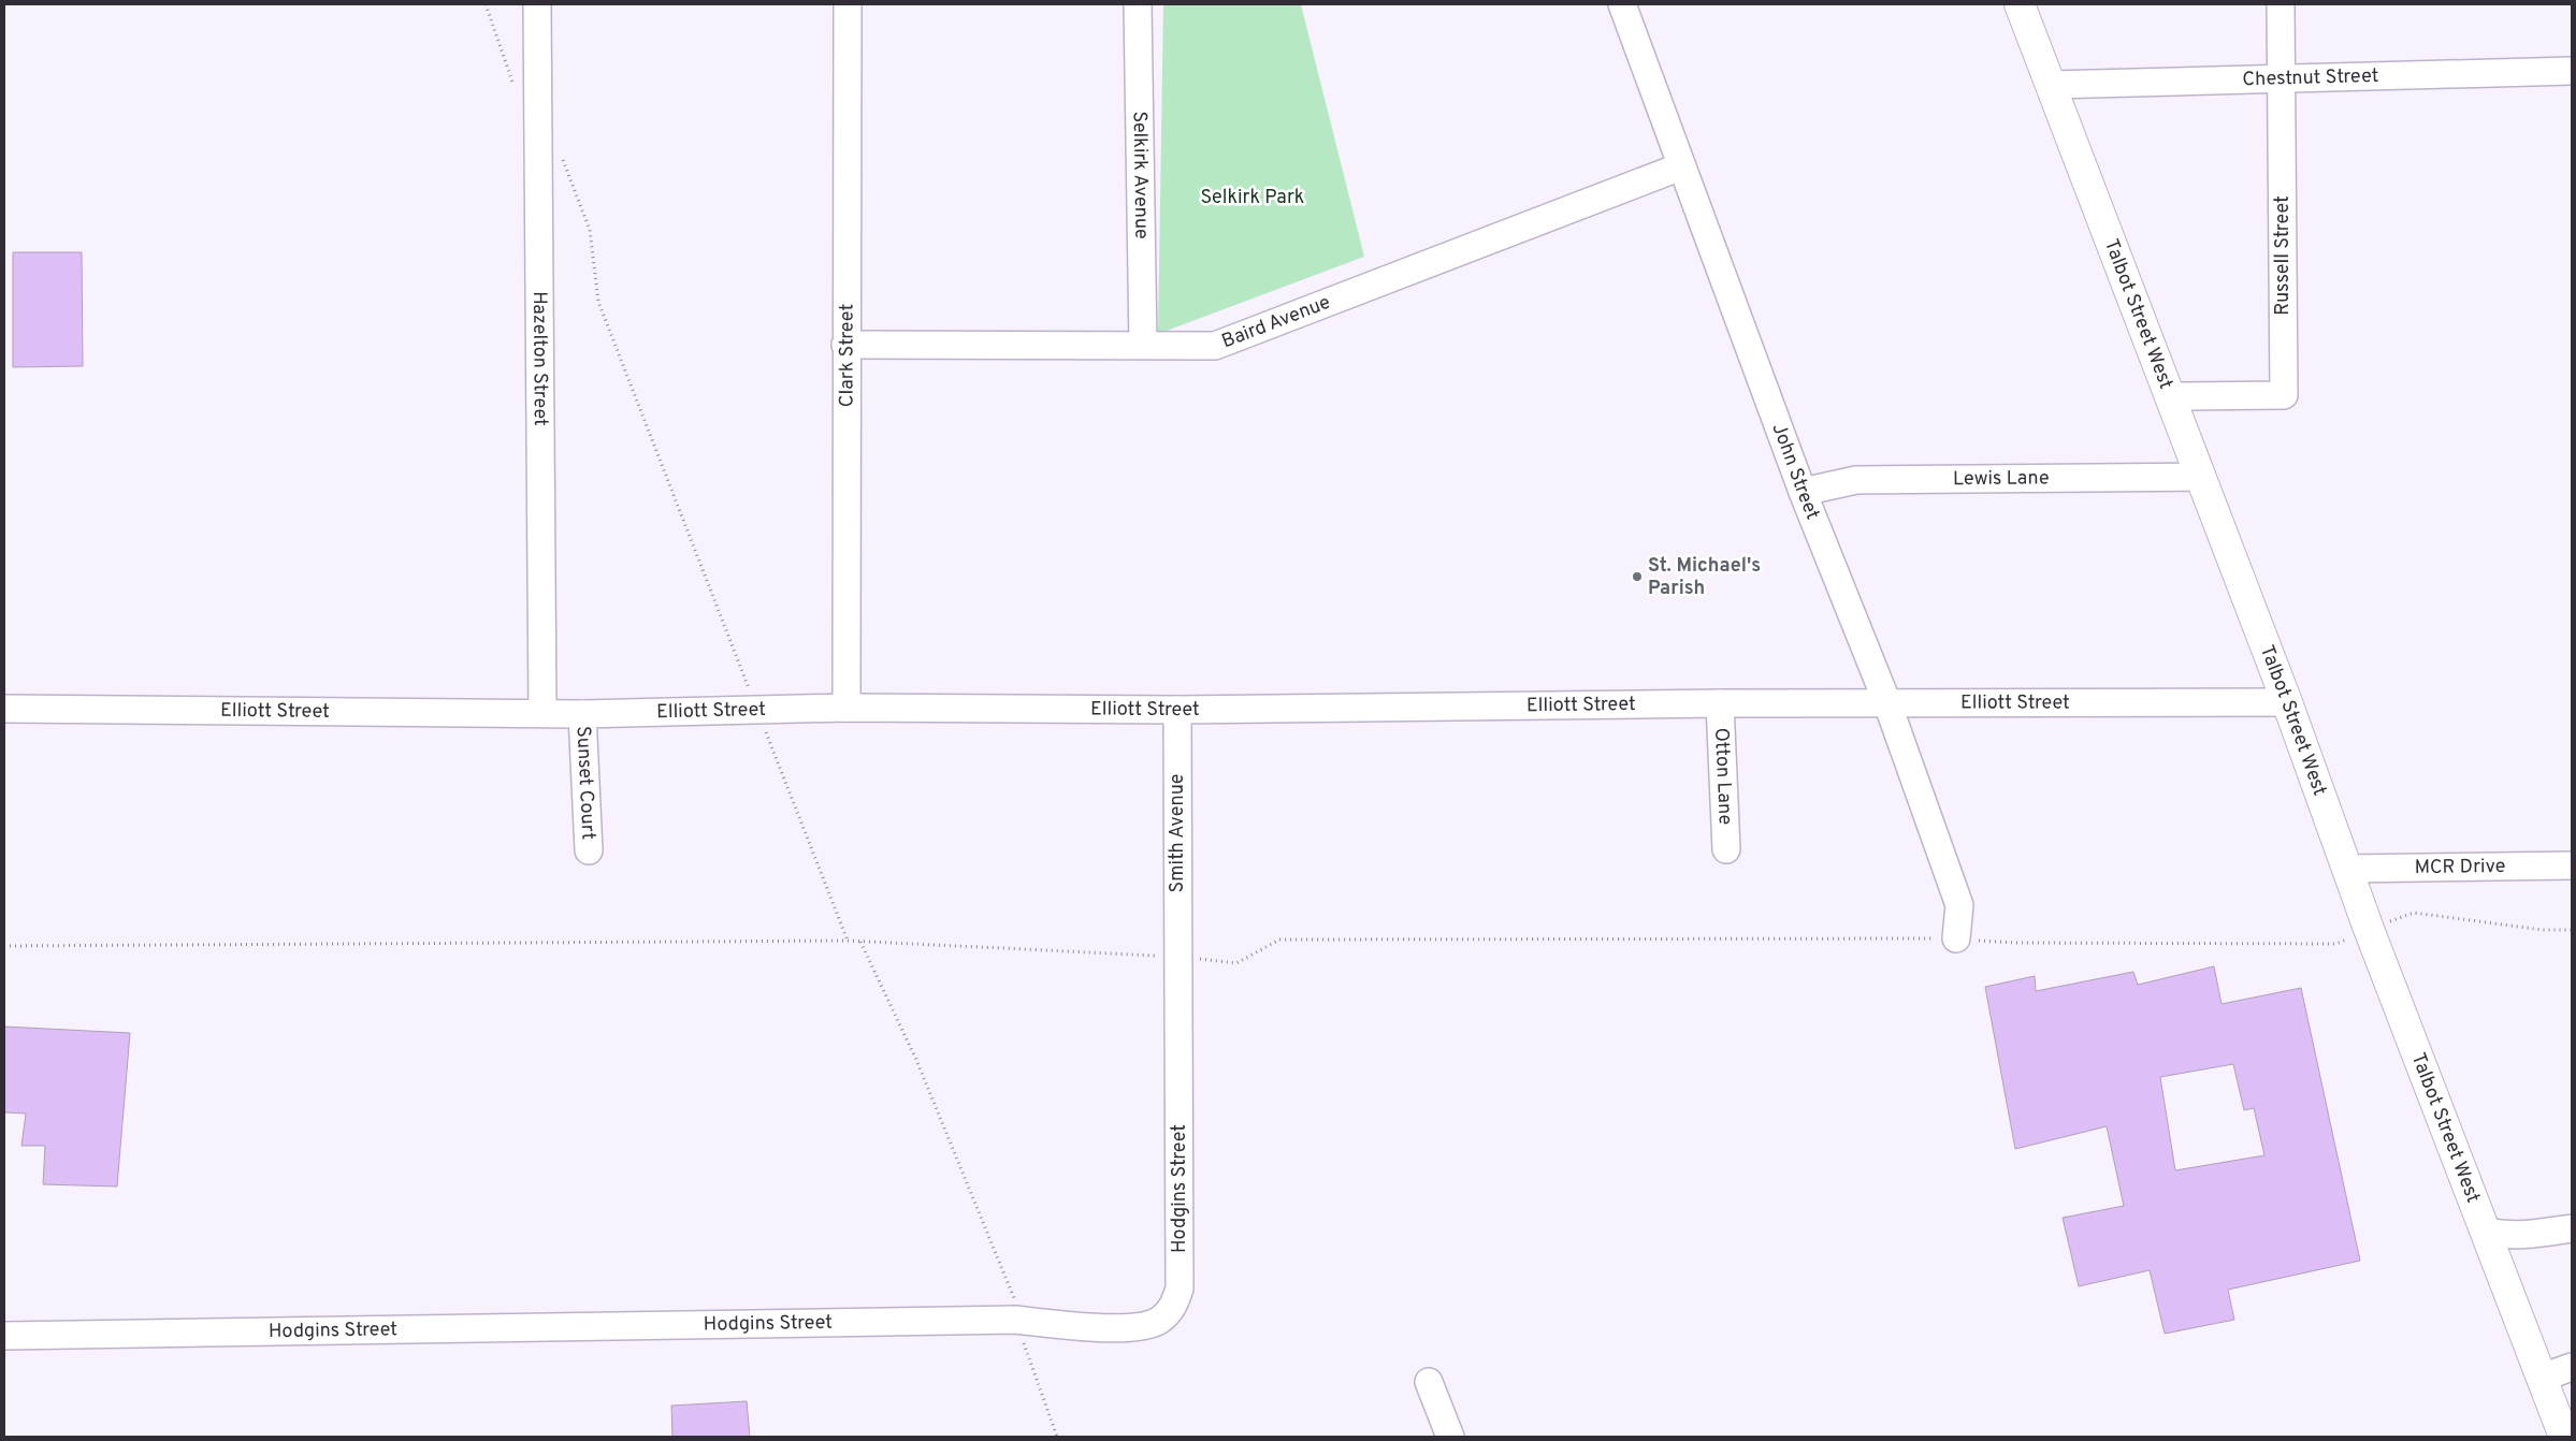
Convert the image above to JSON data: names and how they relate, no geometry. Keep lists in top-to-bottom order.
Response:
{
  "streets": {
    "main road": ["Talbot Street West"],
    "street": [
      "Chestnut Street",
      "Selkirk Avenue",
      "Russell Street",
      "Baird Avenue",
      "Clark Street",
      "Hazelton Street",
      "John Street",
      "Lewis Lane",
      "Elliott Street",
      "Otton Lane",
      "Sunset Court",
      "Smith Avenue",
      "MCR Drive",
      "Hodgins Street"
    ]
  },
  "crossings": [
    ["Chestnut Street", "Russell Street"],
    ["Chestnut Street", "Talbot Street West"],
    ["Selkirk Avenue", "Baird Avenue"],
    ["Russell Street", "Talbot Street West"],
    ["Talbot Street West", "Lewis Lane"],
    ["Talbot Street West", "Elliott Street"],
    ["Talbot Street West", "MCR Drive"],
    ["Baird Avenue", "Clark Street"],
    ["Baird Avenue", "John Street"],
    ["Clark Street", "Elliott Street"],
    ["Hazelton Street", "Elliott Street"],
    ["John Street", "Lewis Lane"],
    ["John Street", "Elliott Street"],
    ["Elliott Street", "Otton Lane"],
    ["Elliott Street", "Sunset Court"],
    ["Elliott Street", "Smith Avenue"],
    ["Smith Avenue", "Hodgins Street"]
  ],
  "parks": ["Selkirk Park"],
  "places": ["St. Michael's Parish"]
}
